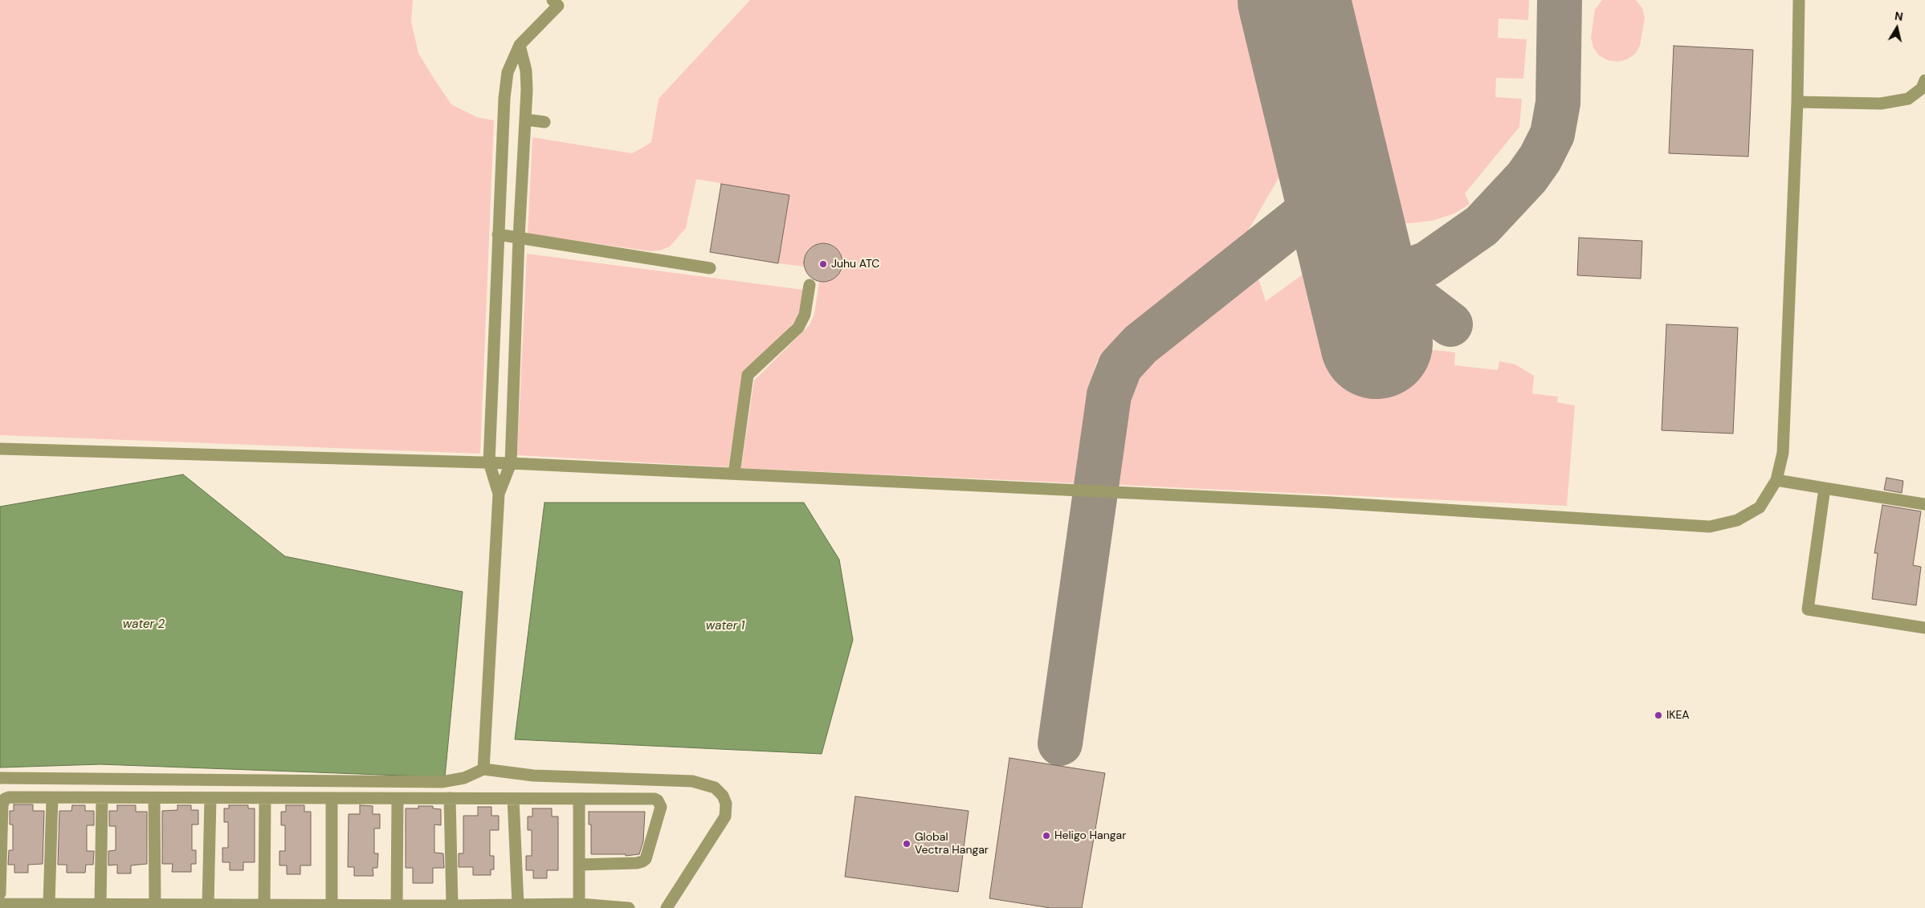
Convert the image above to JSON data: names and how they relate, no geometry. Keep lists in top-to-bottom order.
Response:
{
  "water": ["water 2", "water 1"],
  "places": [
    "Juhu ATC",
    "IKEA",
    "Heligo Hangar",
    "Global Vectra Hangar"
  ],
  "north": "top"
}
